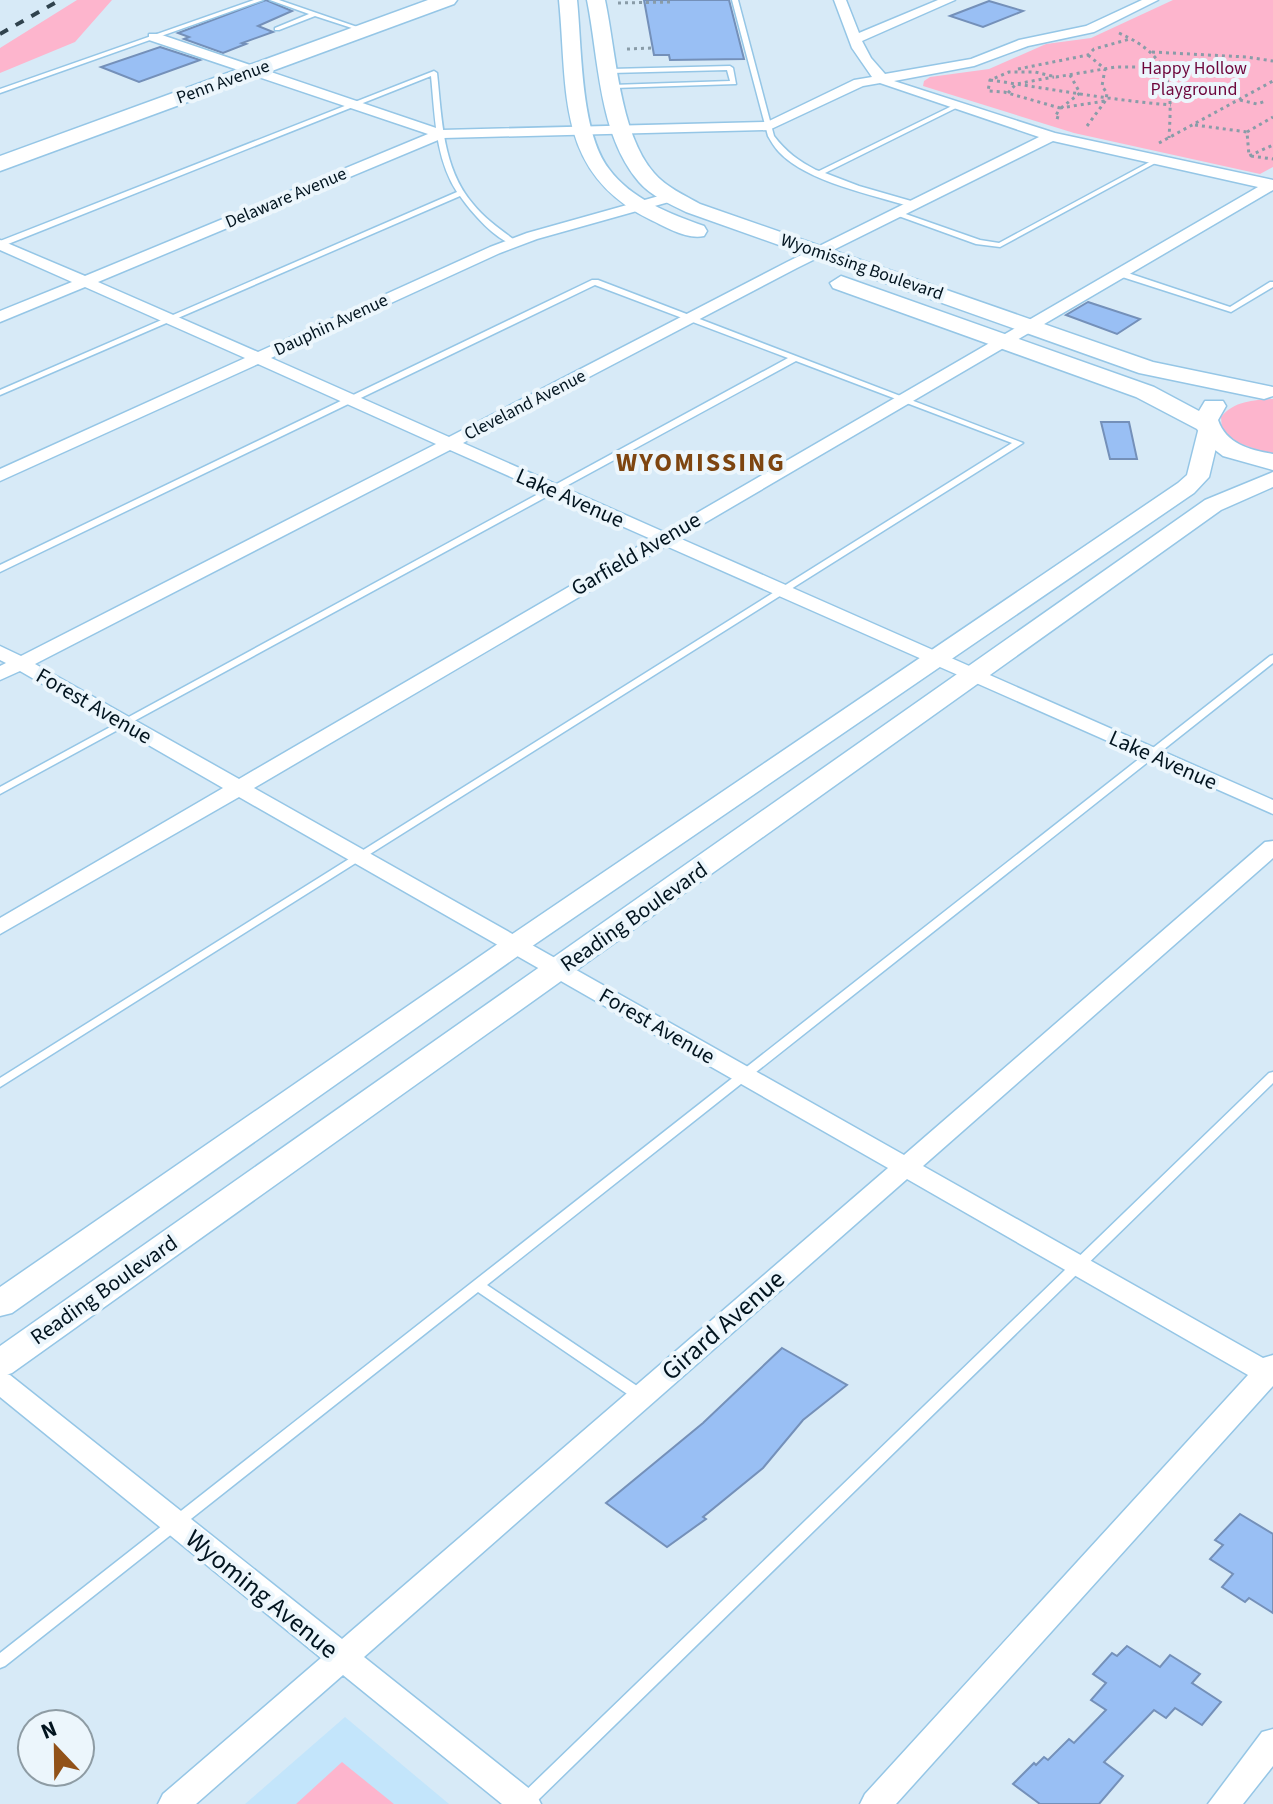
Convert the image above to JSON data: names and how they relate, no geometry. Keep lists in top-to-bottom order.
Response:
{
  "streets": {
    "main road": ["Penn Avenue", "Wyomissing Boulevard"],
    "street": [
      "Delaware Avenue",
      "Dauphin Avenue",
      "Cleveland Avenue",
      "Lake Avenue",
      "Garfield Avenue",
      "Forest Avenue",
      "Reading Boulevard",
      "Girard Avenue",
      "Wyoming Avenue"
    ]
  },
  "crossings": [
    ["Delaware Avenue", "Wyomissing Boulevard"],
    ["Delaware Avenue", "Lake Avenue"],
    ["Wyomissing Boulevard", "Dauphin Avenue"],
    ["Wyomissing Boulevard", "Cleveland Avenue"],
    ["Wyomissing Boulevard", "Garfield Avenue"],
    ["Wyomissing Boulevard", "Reading Boulevard"],
    ["Dauphin Avenue", "Lake Avenue"],
    ["Cleveland Avenue", "Lake Avenue"],
    ["Cleveland Avenue", "Forest Avenue"],
    ["Lake Avenue", "Garfield Avenue"],
    ["Lake Avenue", "Reading Boulevard"],
    ["Garfield Avenue", "Forest Avenue"],
    ["Forest Avenue", "Reading Boulevard"],
    ["Forest Avenue", "Girard Avenue"],
    ["Girard Avenue", "Wyoming Avenue"]
  ],
  "districts": ["WYOMISSING"],
  "parks": ["Happy Hollow Playground"],
  "north": "top"
}
